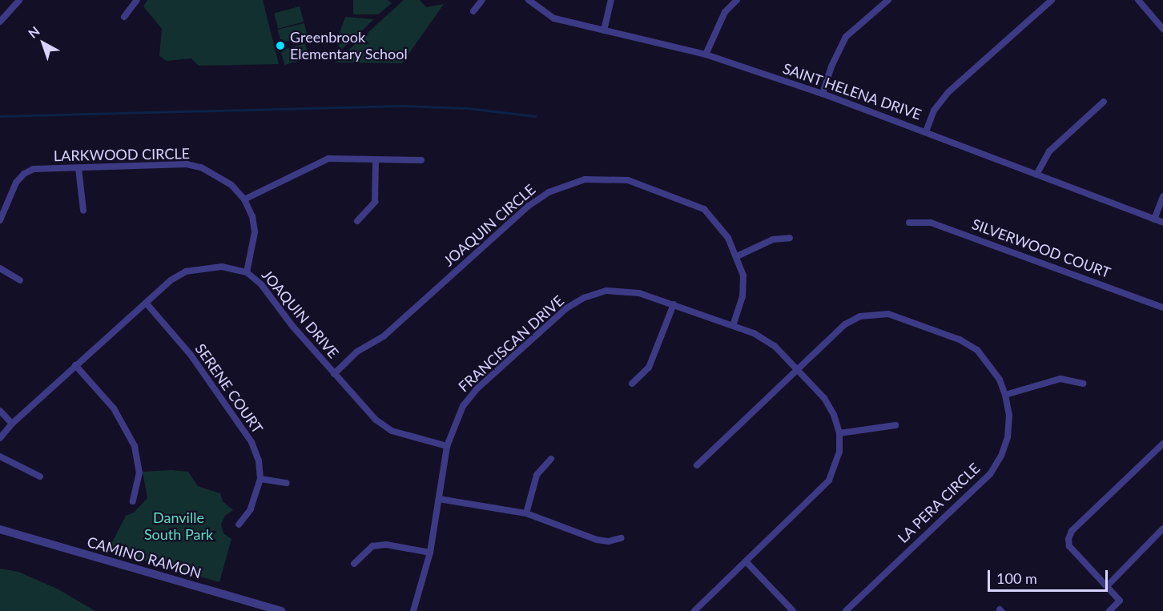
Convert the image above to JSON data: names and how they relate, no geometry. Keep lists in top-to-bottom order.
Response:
{
  "streets": {
    "street": [
      "SAINT HELENA DRIVE",
      "LARKWOOD CIRCLE",
      "JOAQUIN CIRCLE",
      "SILVERWOOD COURT",
      "JOAQUIN DRIVE",
      "FRANCISCAN DRIVE",
      "SERENE COURT",
      "LA PERA CIRCLE",
      "CAMINO RAMON"
    ]
  },
  "crossings": [
    ["LARKWOOD CIRCLE", "JOAQUIN DRIVE"],
    ["JOAQUIN CIRCLE", "JOAQUIN DRIVE"],
    ["JOAQUIN CIRCLE", "FRANCISCAN DRIVE"],
    ["JOAQUIN DRIVE", "FRANCISCAN DRIVE"],
    ["JOAQUIN DRIVE", "SERENE COURT"],
    ["FRANCISCAN DRIVE", "LA PERA CIRCLE"]
  ],
  "parks": ["Danville South Park"],
  "places": ["Greenbrook Elementary School"],
  "scale_bar": "100 m",
  "north": "top left"
}
